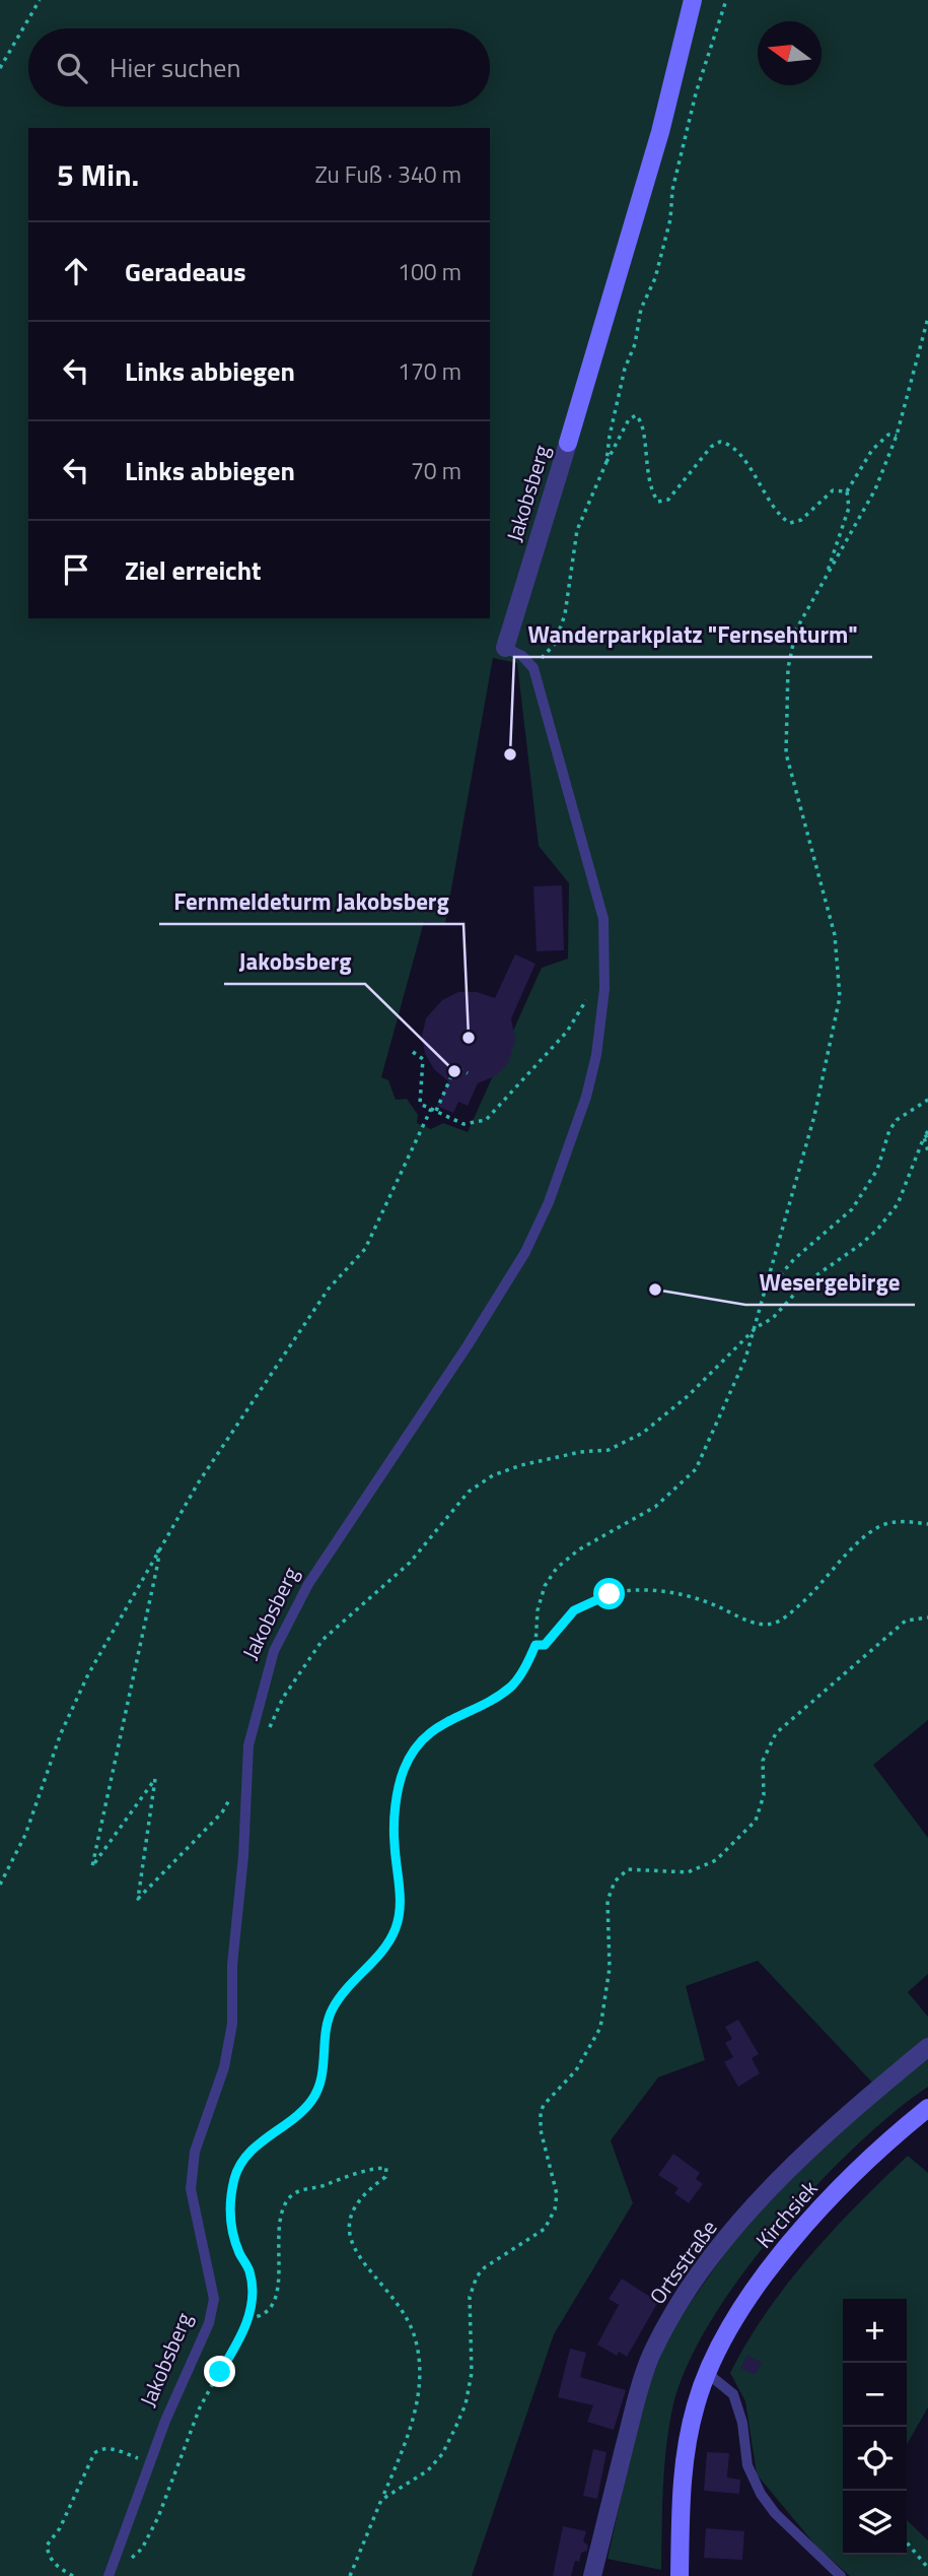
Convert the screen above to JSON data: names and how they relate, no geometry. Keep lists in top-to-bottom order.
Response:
{
  "streets": {
    "main road": ["Jakobsberg", "Kirchsiek"],
    "street": ["Ortsstraße"]
  },
  "places": [
    "Wanderparkplatz \"Fernsehturm\"",
    "Fernmeldeturm Jakobsberg",
    "Jakobsberg",
    "Wesergebirge"
  ],
  "north": "left",
  "page": {
    "search": "Hier suchen",
    "heading": ["5 Min.", "Zu Fuß · 340 m"],
    "list": [
      ["Geradeaus", "100 m"],
      ["Links abbiegen", "170 m"],
      ["Links abbiegen", "70 m"],
      "Ziel erreicht"
    ],
    "map_buttons": ["+", "−"]
  }
}
